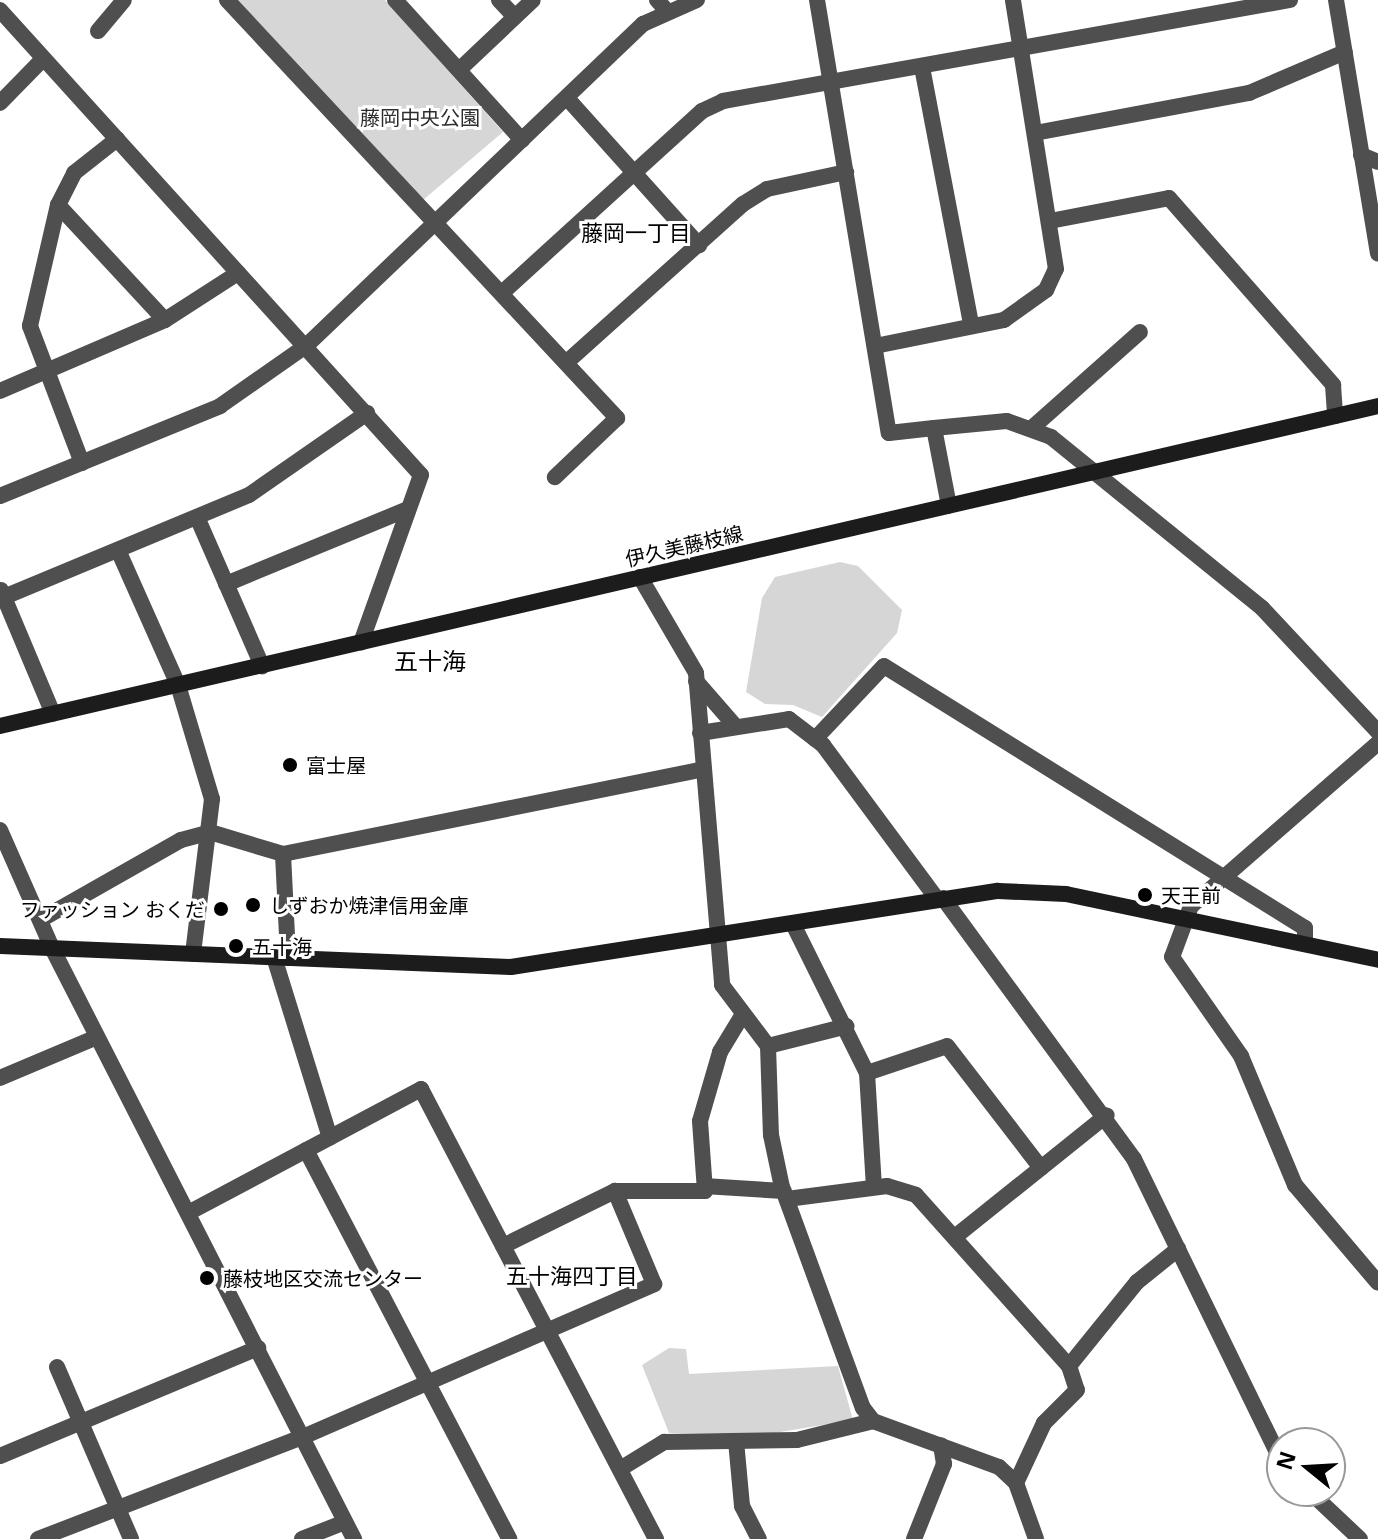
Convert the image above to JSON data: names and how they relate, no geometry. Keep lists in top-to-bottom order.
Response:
{
  "streets": {
    "main road": ["伊久美藤枝線"]
  },
  "districts": ["藤岡一丁目", "五十海", "五十海四丁目"],
  "parks": ["藤岡中央公園"],
  "places": [
    "富士屋",
    "天王前",
    "しずおか焼津信用金庫",
    "ファッション おくだ",
    "五十海",
    "藤枝地区交流センター"
  ],
  "north": "left"
}
